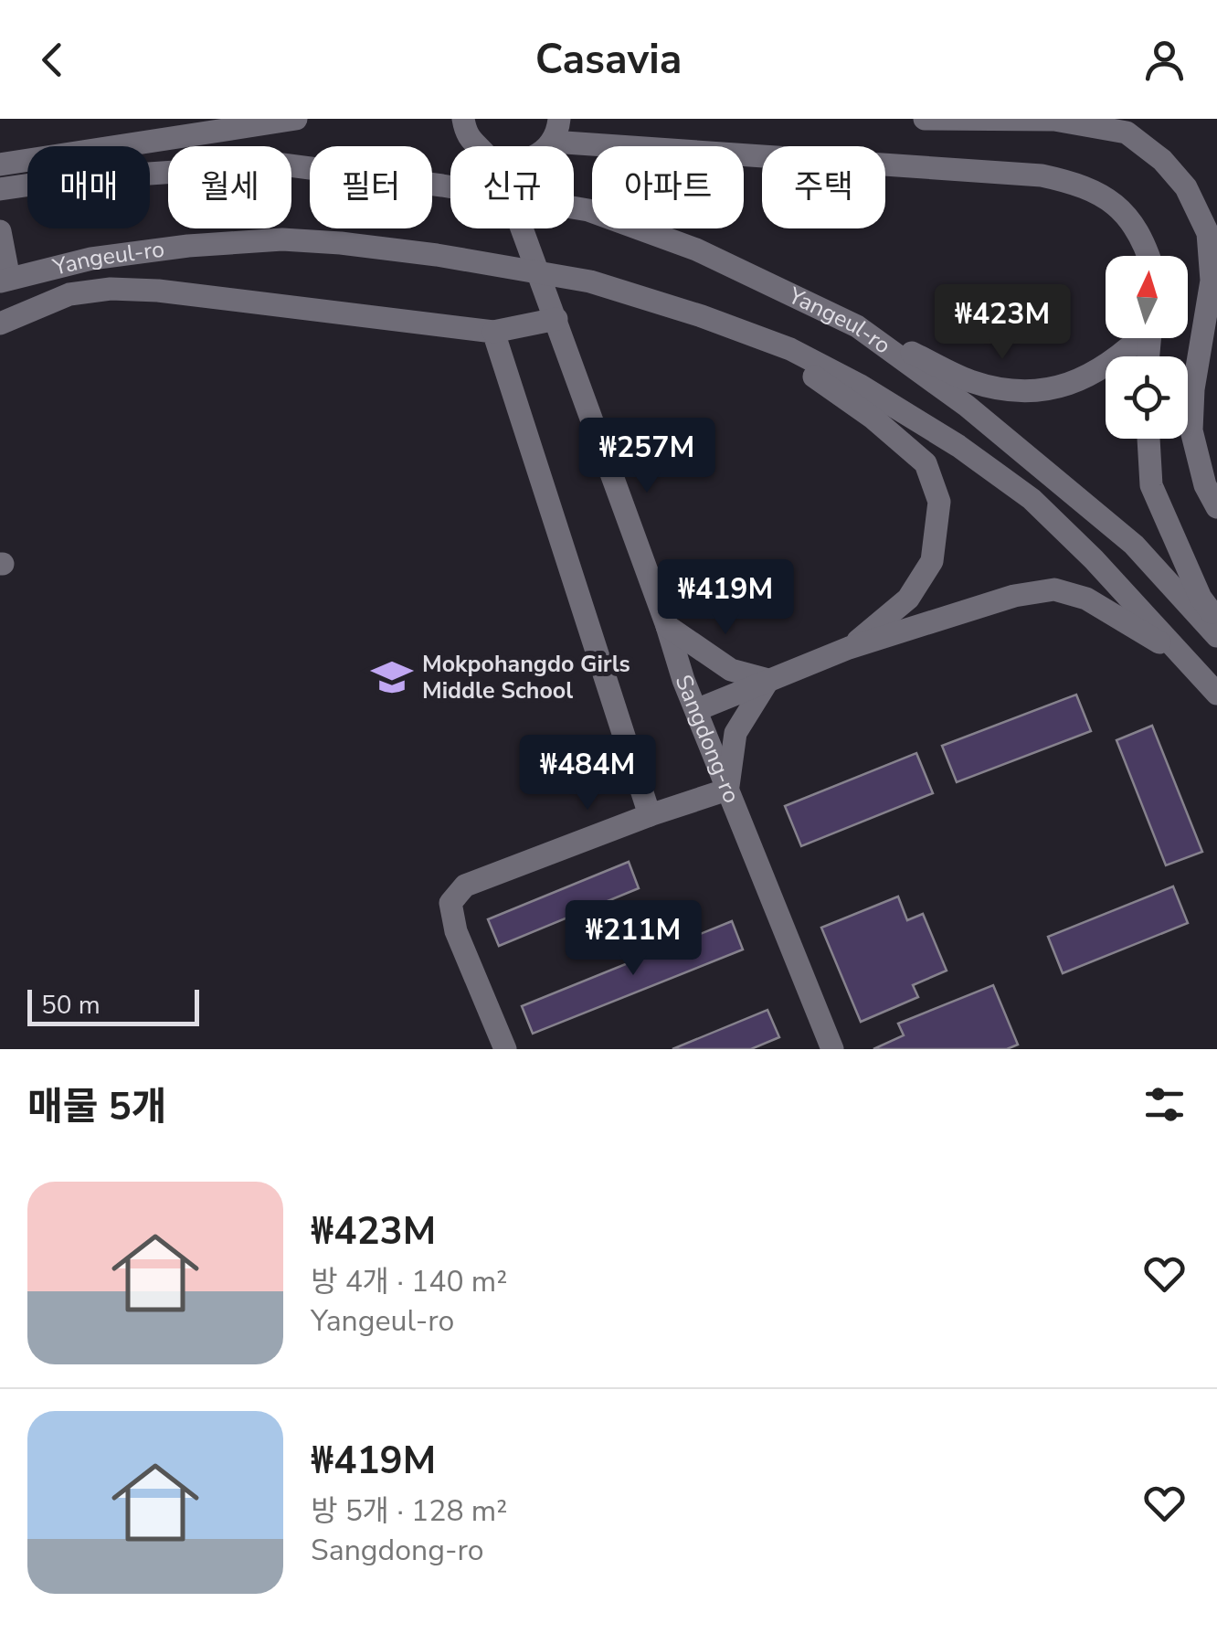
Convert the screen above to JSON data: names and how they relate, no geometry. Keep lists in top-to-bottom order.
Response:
{
  "streets": {
    "street": ["Yangeul-ro", "Sangdong-ro"]
  },
  "places": {
    "school or university": ["Mokpohangdo Girls Middle School"]
  },
  "scale_bar": "50 m",
  "north": "top",
  "page": {
    "header": "Casavia",
    "chip": [
      "매매",
      "월세",
      "필터",
      "신규",
      "아파트",
      "주택"
    ],
    "price": [
      "₩423M",
      "₩257M",
      "₩419M",
      "₩484M",
      "₩211M"
    ],
    "scale": "50 m",
    "heading": "매물 5개",
    "list": [
      {
        "name": "₩423M",
        "note": "방 4개 · 140 m² · Yangeul-ro"
      },
      {
        "name": "₩419M",
        "note": "방 5개 · 128 m² · Sangdong-ro"
      }
    ]
  }
}
